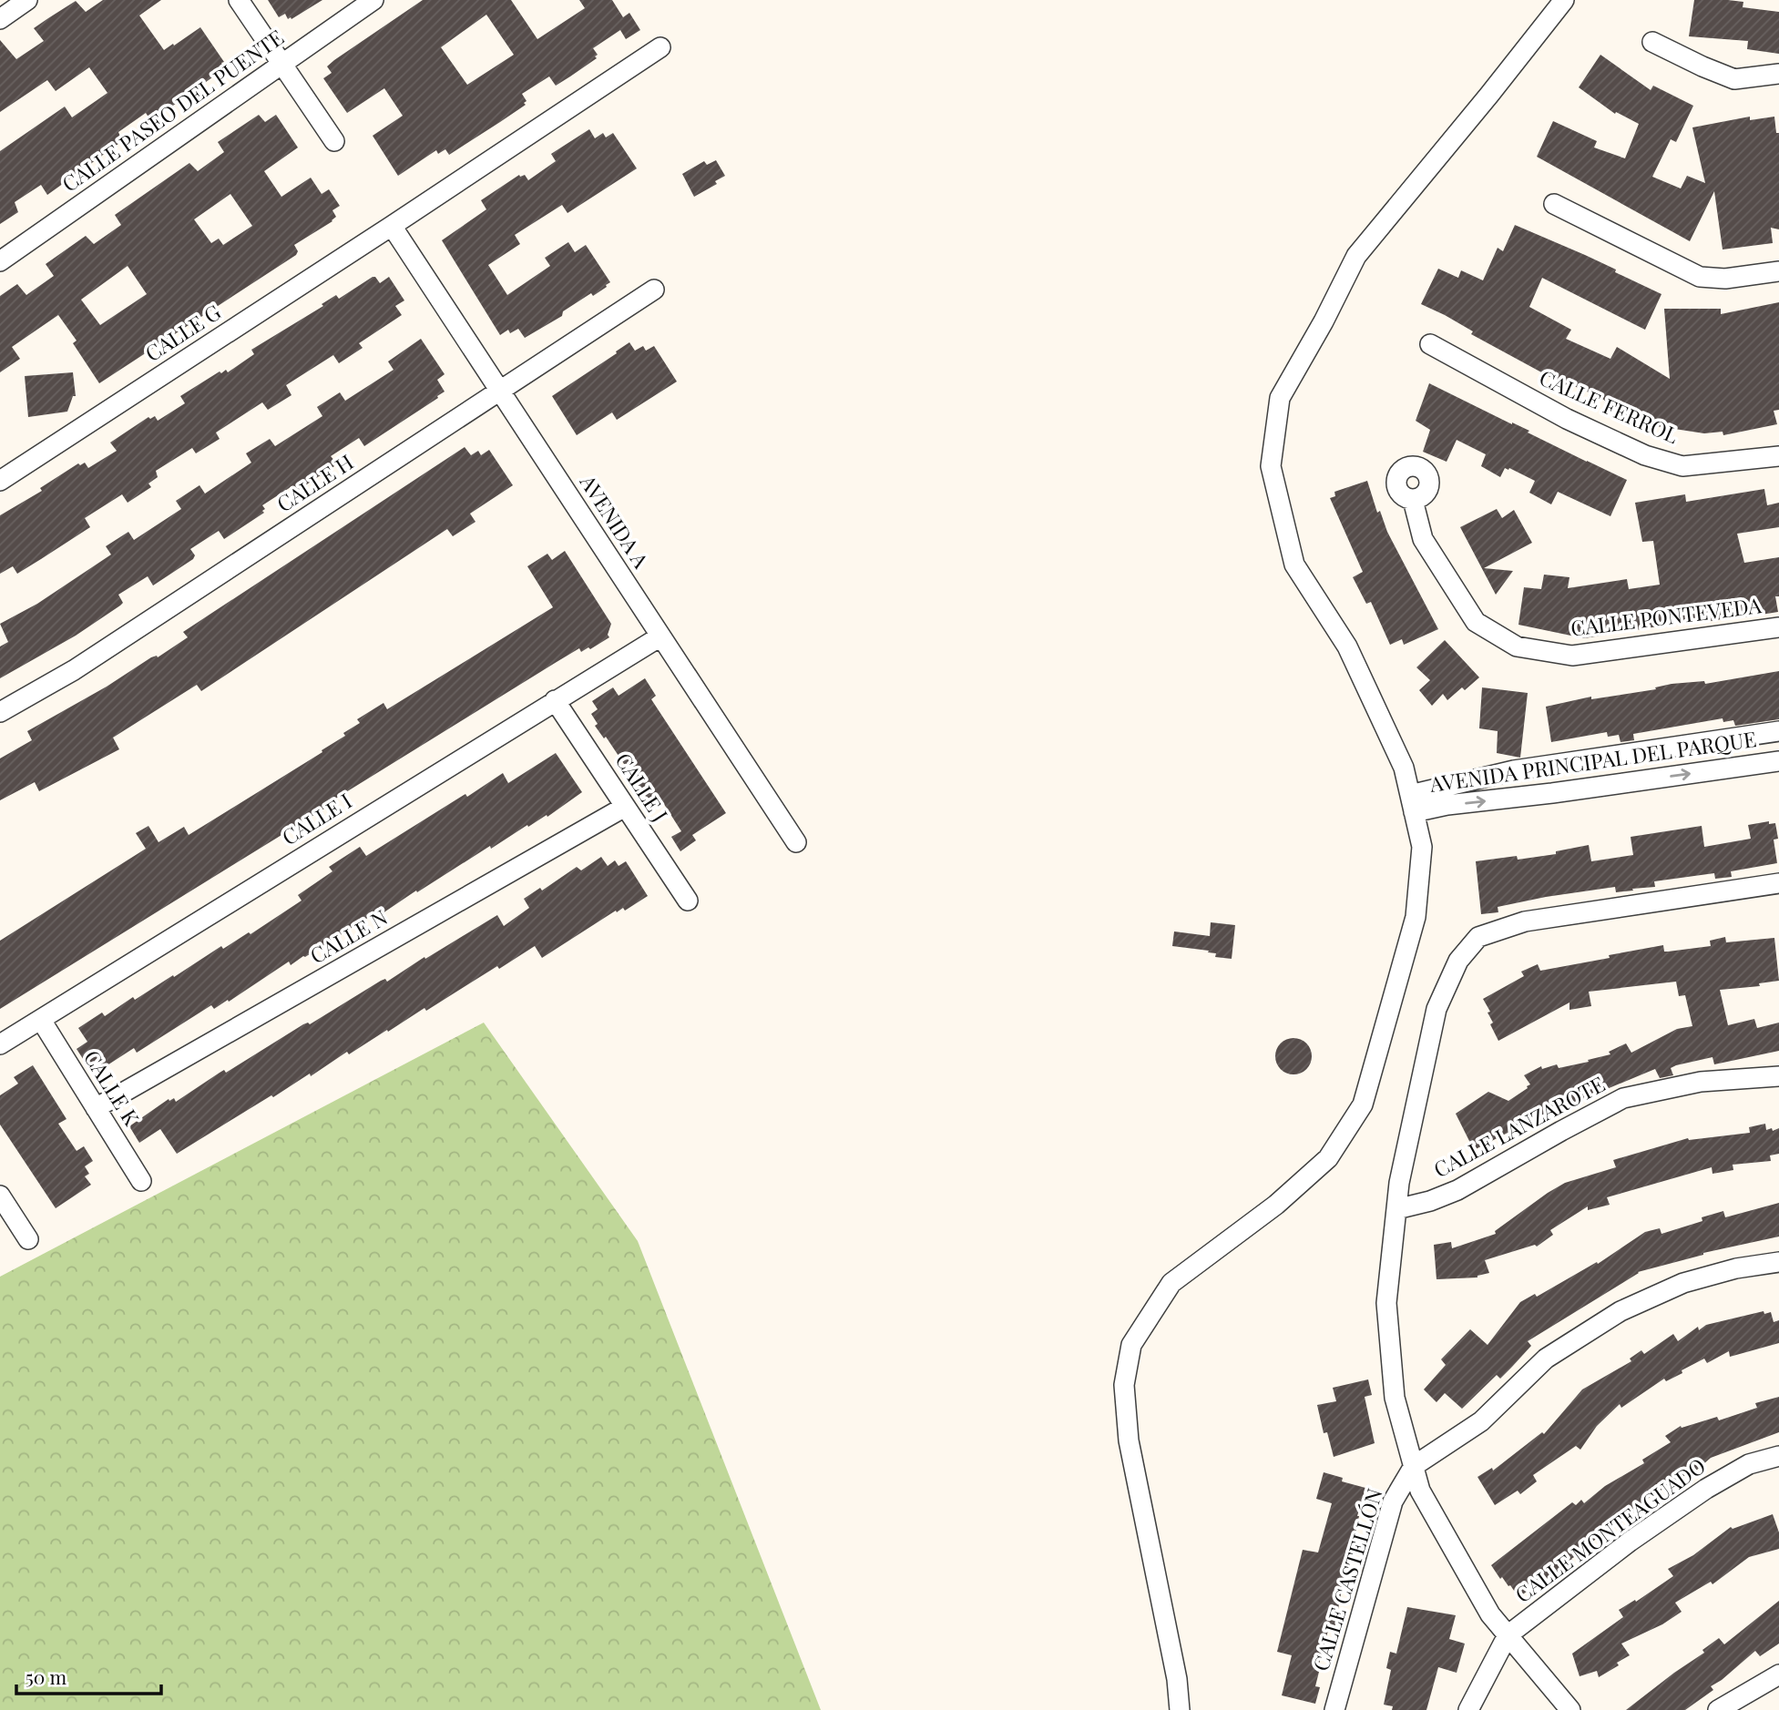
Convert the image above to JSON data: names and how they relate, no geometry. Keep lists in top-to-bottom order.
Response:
{
  "streets": {
    "street": [
      "CALLE PASEO DEL PUENTE",
      "CALLE G",
      "CALLE FERROL",
      "CALLE H",
      "AVENIDA A",
      "CALLE PONTEVEDA",
      "AVENIDA PRINCIPAL DEL PARQUE",
      "CALLE J",
      "CALLE I",
      "CALLE N",
      "CALLE K",
      "CALLE LANZAROTE",
      "CALLE MONTEAGUADO",
      "CALLE CASTELLÓN"
    ]
  },
  "crossings": [
    ["CALLE G", "AVENIDA A"],
    ["CALLE H", "AVENIDA A"],
    ["AVENIDA A", "CALLE I"],
    ["CALLE J", "CALLE I"],
    ["CALLE J", "CALLE N"],
    ["CALLE I", "CALLE K"],
    ["CALLE N", "CALLE K"]
  ],
  "scale_bar": "50 m"
}
